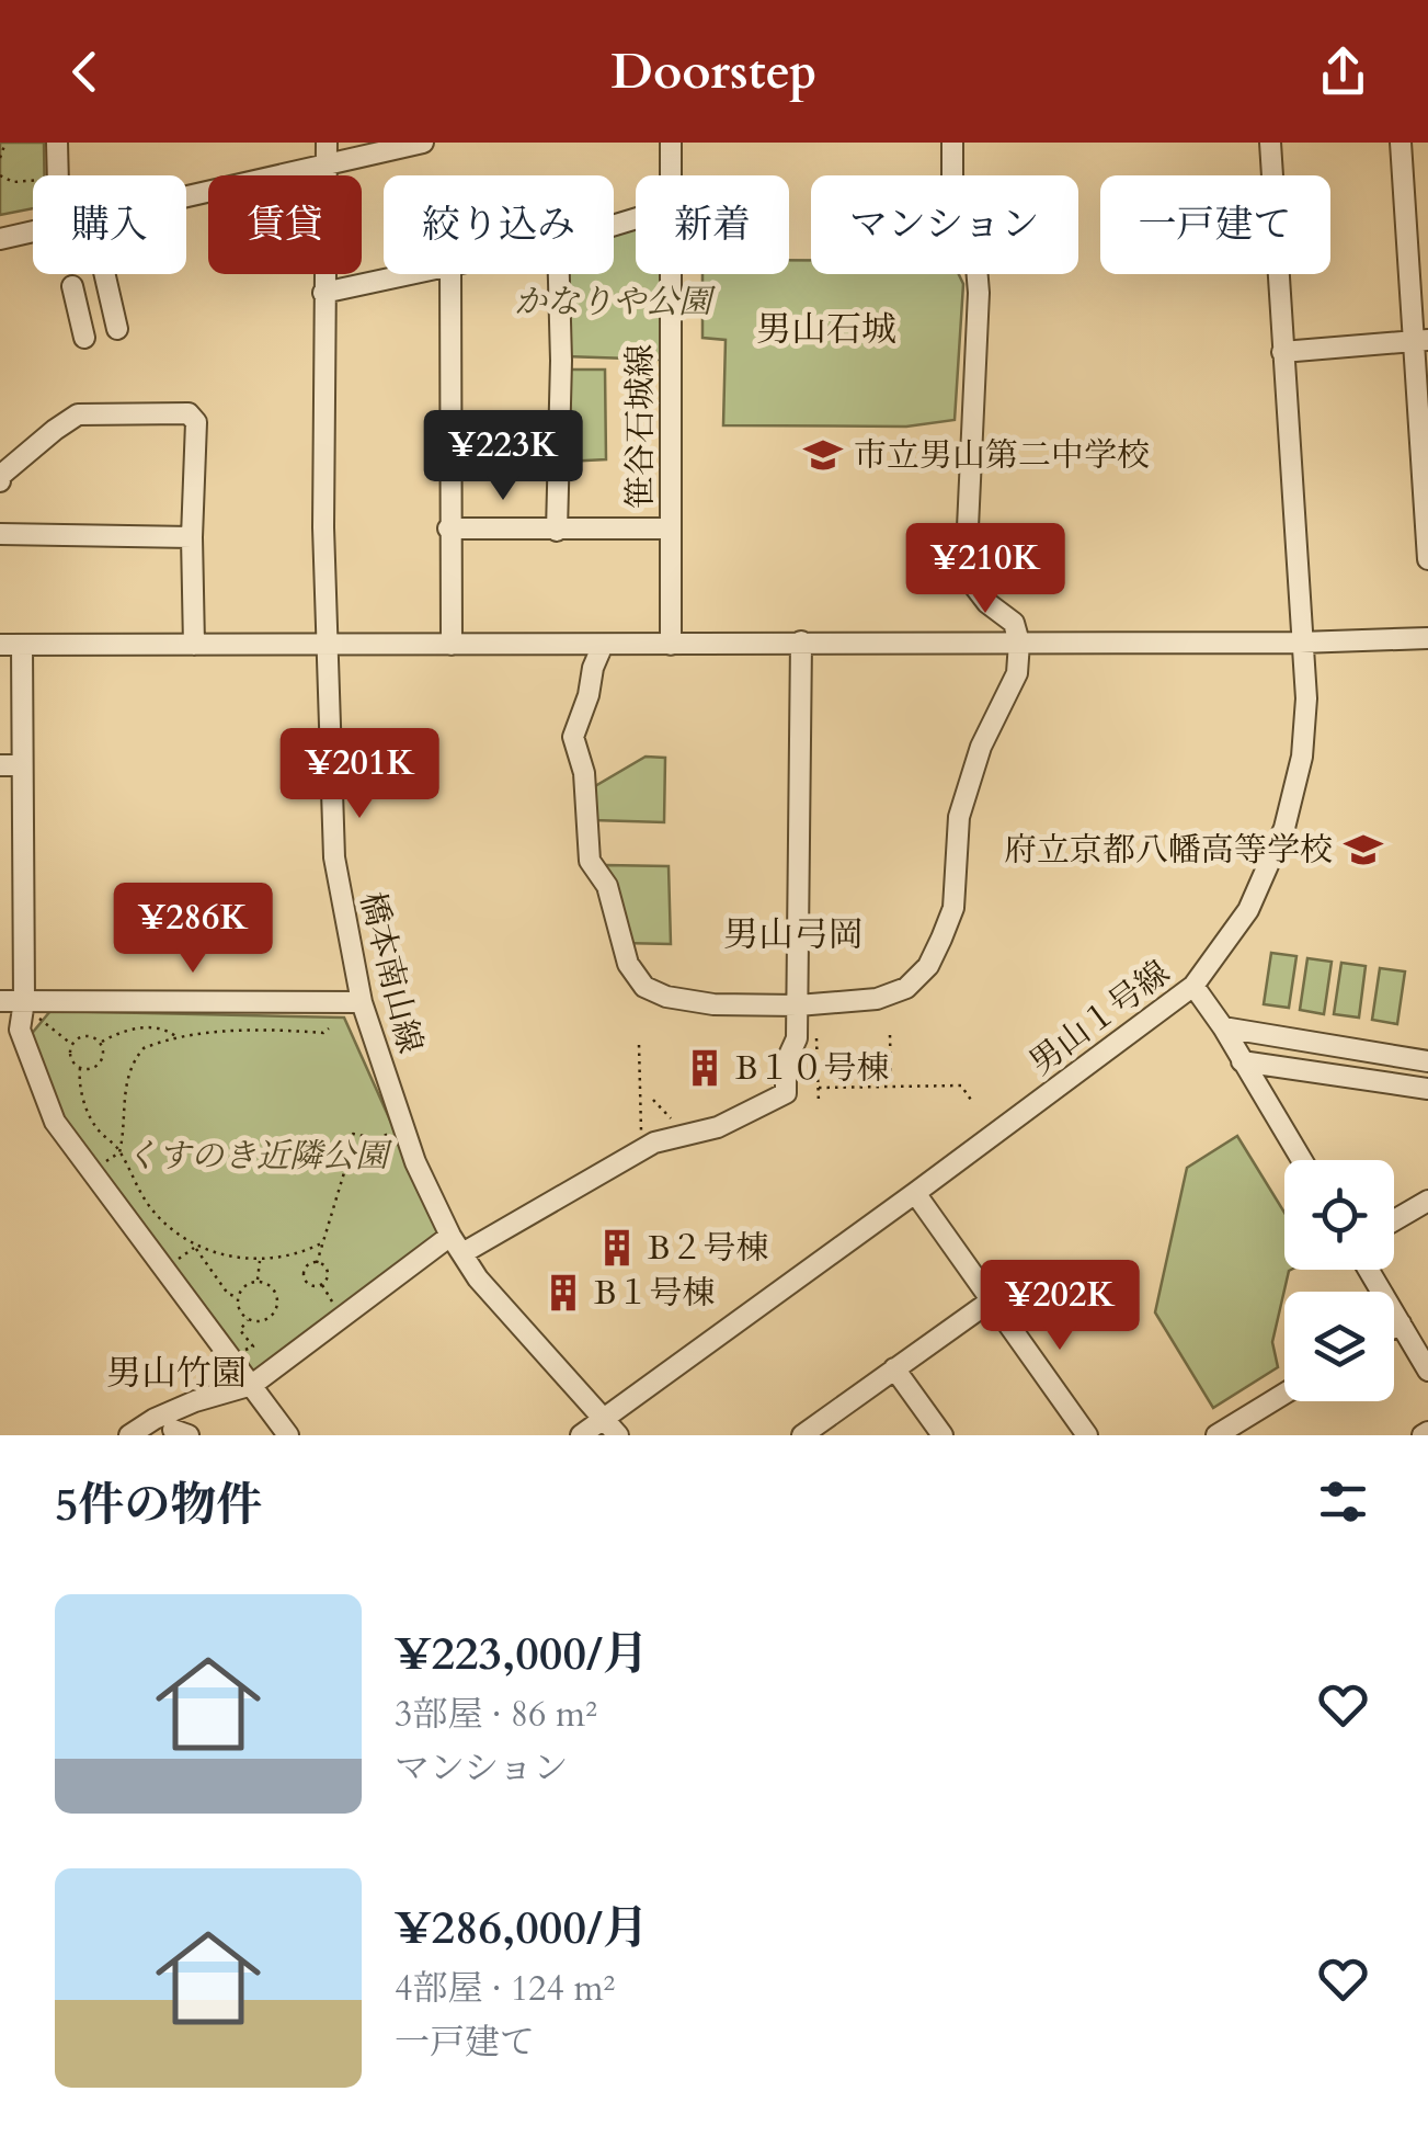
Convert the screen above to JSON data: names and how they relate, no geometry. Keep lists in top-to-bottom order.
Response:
{
  "streets": {
    "street": ["笹谷石城線", "橋本南山線", "男山１号線"]
  },
  "crossings": [
    ["橋本南山線", "男山１号線"]
  ],
  "districts": ["男山石城", "男山弓岡", "男山竹園"],
  "parks": ["かなりや公園", "くすのき近隣公園"],
  "places": {
    "school or university": ["市立男山第二中学校", "府立京都八幡高等学校"],
    "building": ["B１０号棟", "B２号棟", "B１号棟"]
  },
  "page": {
    "header": "Doorstep",
    "chip": [
      "購入",
      "賃貸",
      "絞り込み",
      "新着",
      "マンション",
      "一戸建て"
    ],
    "price": [
      "¥223K",
      "¥210K",
      "¥201K",
      "¥286K",
      "¥202K"
    ],
    "heading": "5件の物件",
    "list": [
      {
        "name": "¥223,000/月",
        "note": "3部屋 · 86 m² · マンション"
      },
      {
        "name": "¥286,000/月",
        "note": "4部屋 · 124 m² · 一戸建て"
      }
    ]
  }
}
